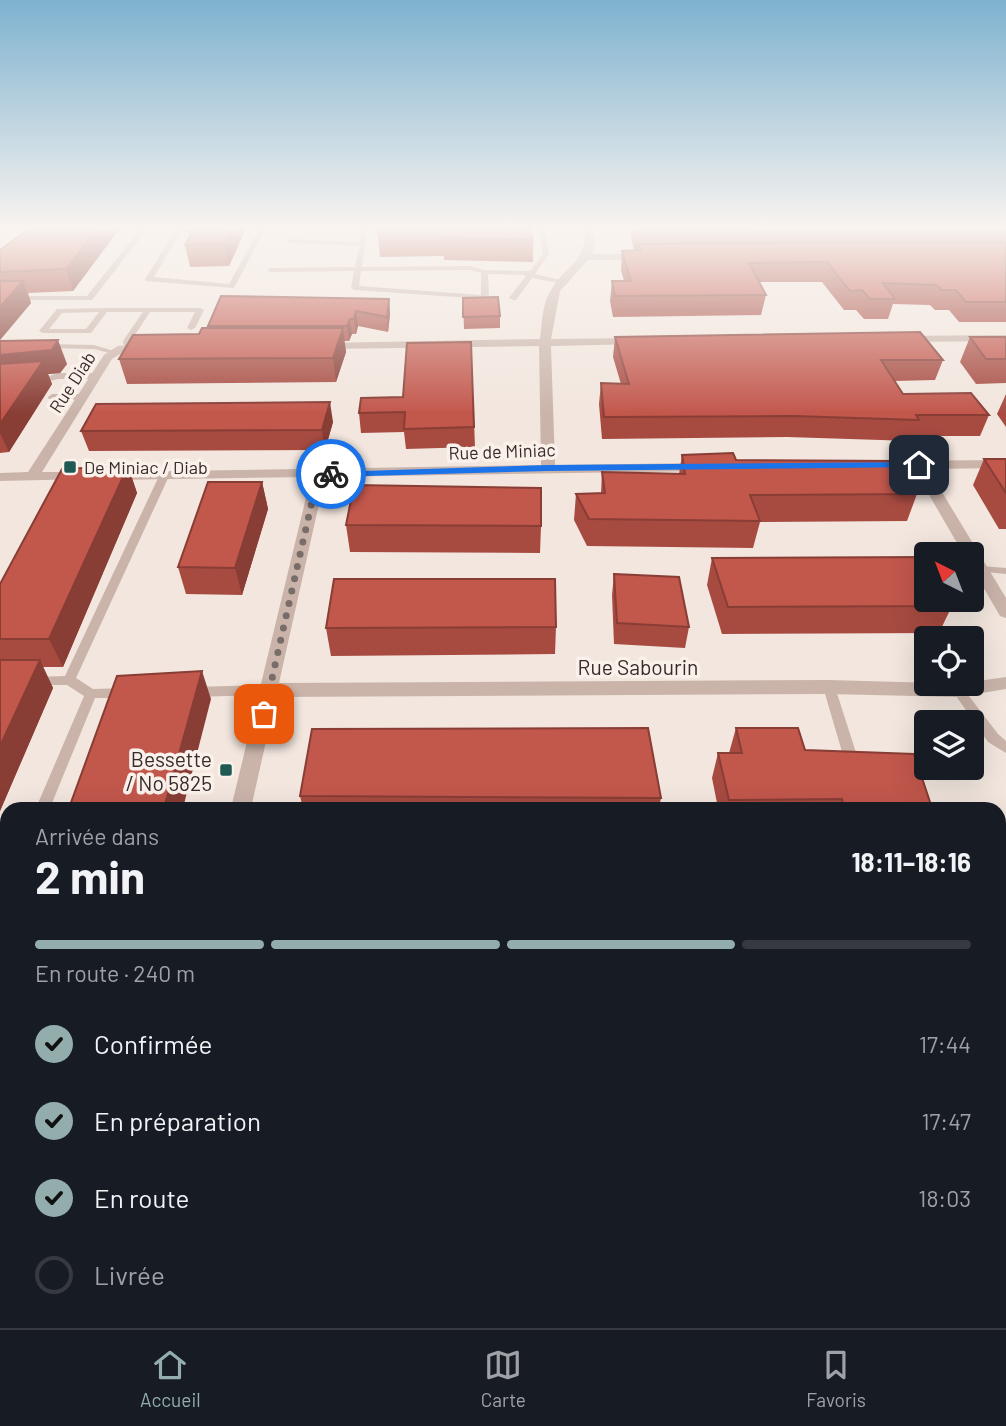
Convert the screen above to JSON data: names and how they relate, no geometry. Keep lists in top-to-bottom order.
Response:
{
  "streets": {
    "street": ["Rue Diab", "Rue de Miniac", "Rue Sabourin"]
  },
  "crossings": [
    ["Rue Diab", "Rue de Miniac"]
  ],
  "places": {
    "transit": ["De Miniac / Diab", "Bessette / No 5825"]
  },
  "north": "top left",
  "page": {
    "heading": ["2 min", "Arrivée dans", "18:11–18:16"],
    "bar": "En route · 240 m",
    "list": [
      ["Confirmée", "17:44"],
      ["En préparation", "17:47"],
      ["En route", "18:03"],
      "Livrée"
    ],
    "tabs": ["Accueil", "Carte", "Favoris"]
  }
}
